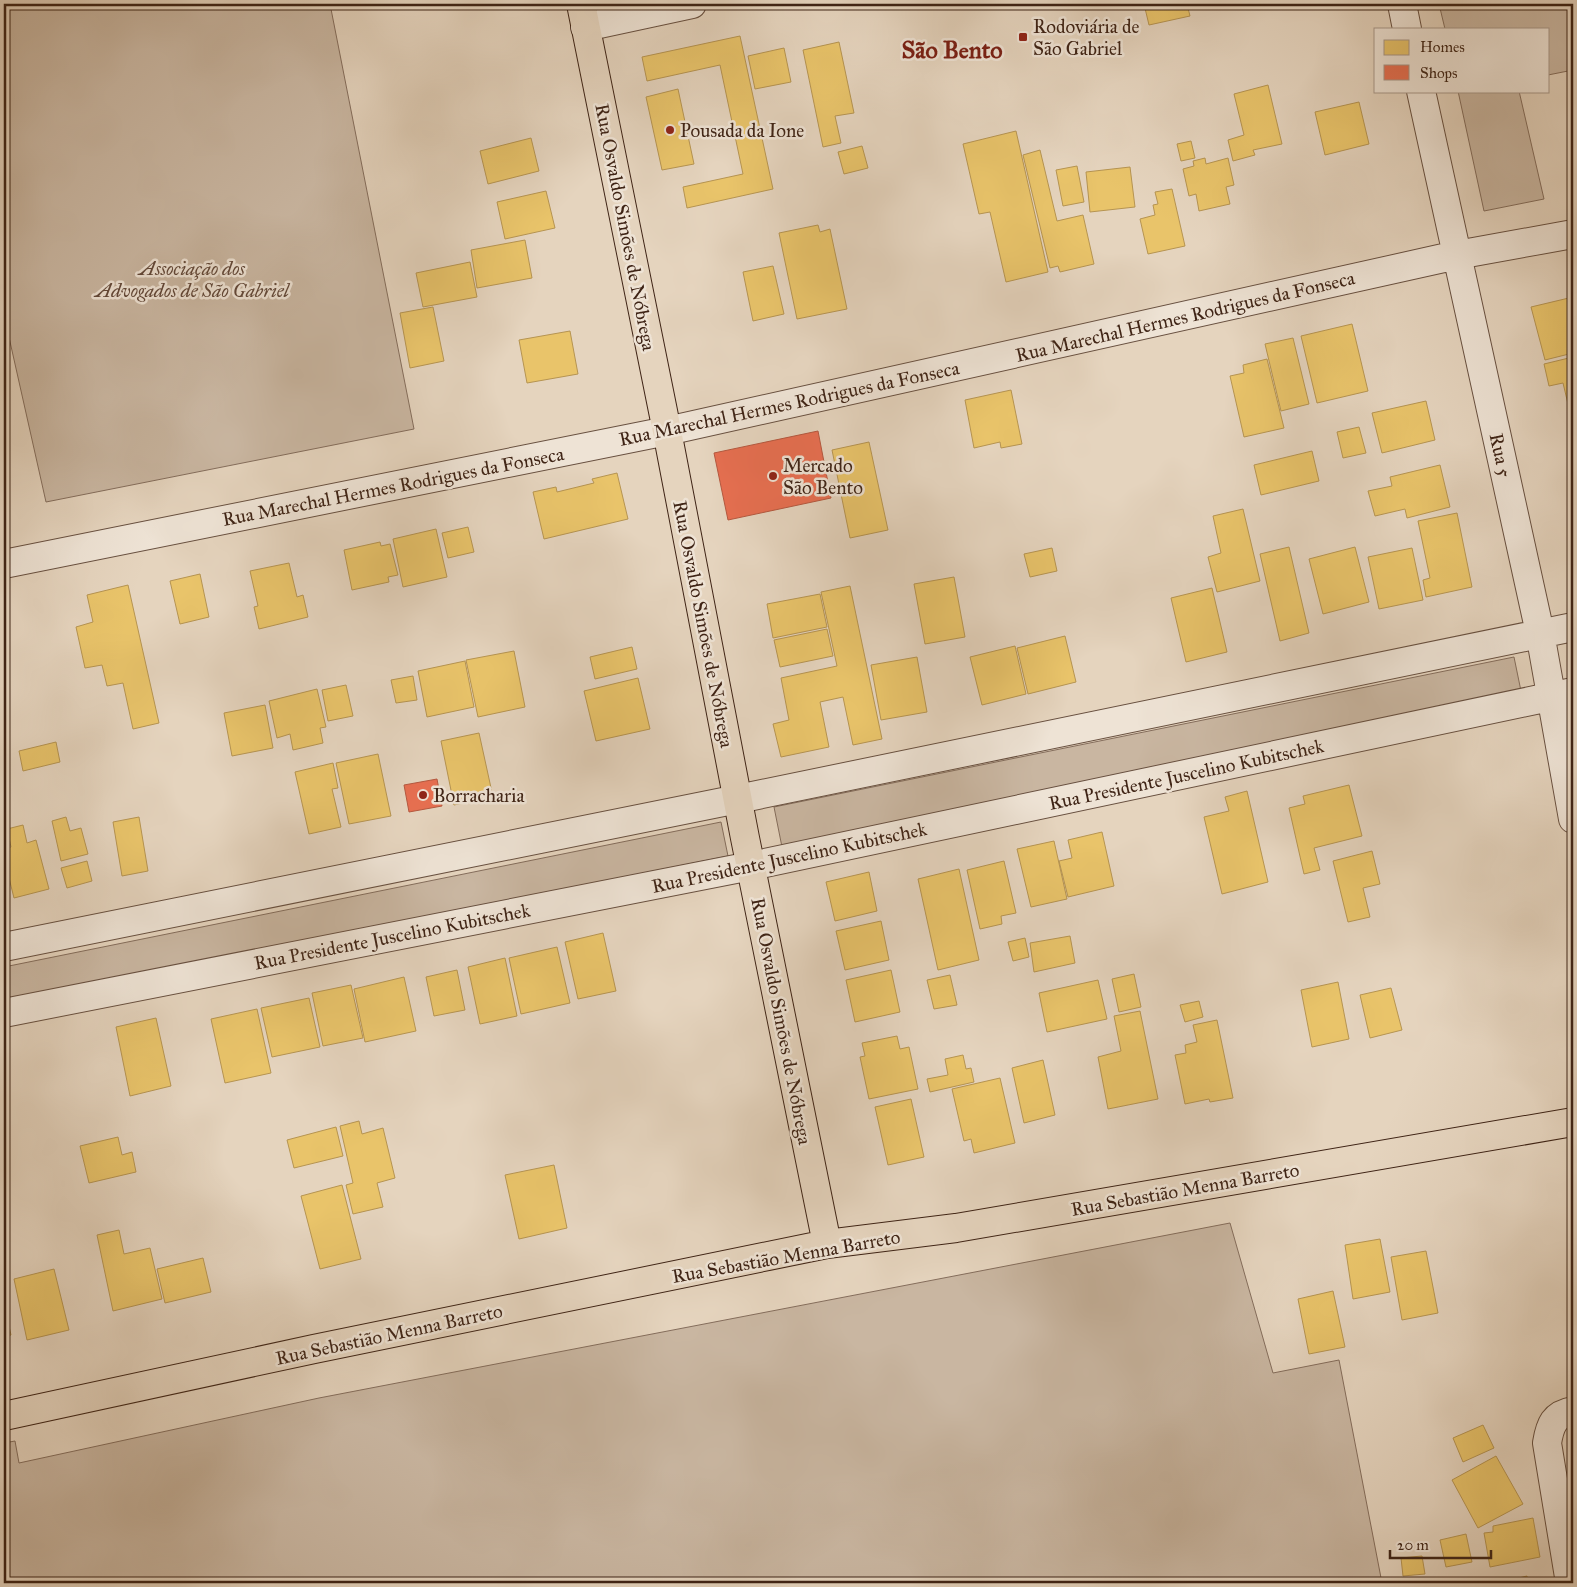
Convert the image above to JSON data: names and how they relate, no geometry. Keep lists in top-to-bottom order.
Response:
{
  "streets": {
    "main road": ["Rua Osvaldo Simões de Nóbrega", "Rua Sebastião Menna Barreto"],
    "street": ["Rua Marechal Hermes Rodrigues da Fonseca", "Rua 5", "Rua Presidente Juscelino Kubitschek"]
  },
  "crossings": [
    ["Rua Osvaldo Simões de Nóbrega", "Rua Marechal Hermes Rodrigues da Fonseca"],
    ["Rua Osvaldo Simões de Nóbrega", "Rua Presidente Juscelino Kubitschek"],
    ["Rua Osvaldo Simões de Nóbrega", "Rua Sebastião Menna Barreto"],
    ["Rua Marechal Hermes Rodrigues da Fonseca", "Rua 5"],
    ["Rua 5", "Rua Presidente Juscelino Kubitschek"]
  ],
  "districts": ["São Bento"],
  "parks": ["Associação dos Advogados de São Gabriel"],
  "places": {
    "transit": ["Rodoviária de São Gabriel"],
    "other": ["Pousada da Ione", "Mercado São Bento", "Borracharia"]
  },
  "legend": ["Homes", "Shops"],
  "scale_bar": "20 m"
}
